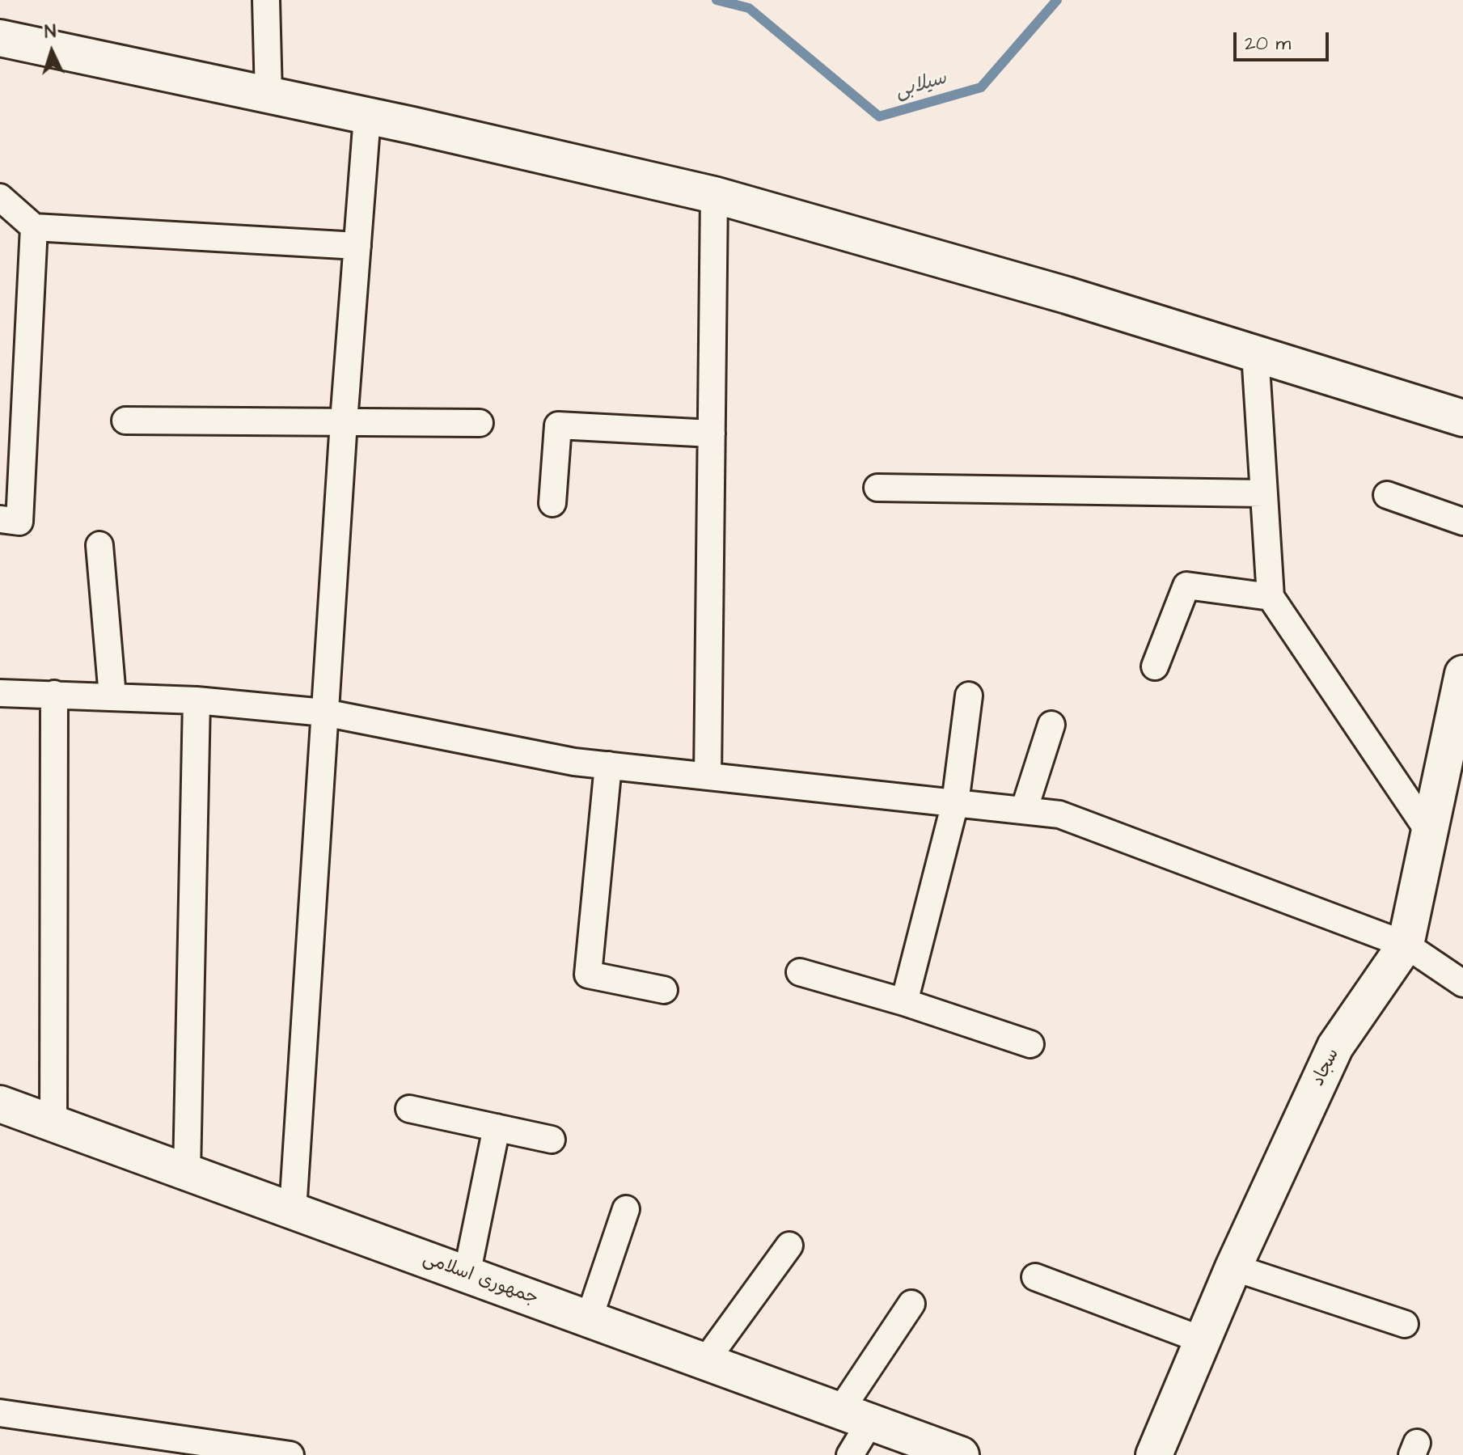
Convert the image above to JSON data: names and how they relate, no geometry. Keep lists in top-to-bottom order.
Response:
{
  "streets": {
    "street": ["سجاد", "جمهوری اسلامی"]
  },
  "water": ["سیلابی"],
  "scale_bar": "20 m",
  "north": "top"
}
